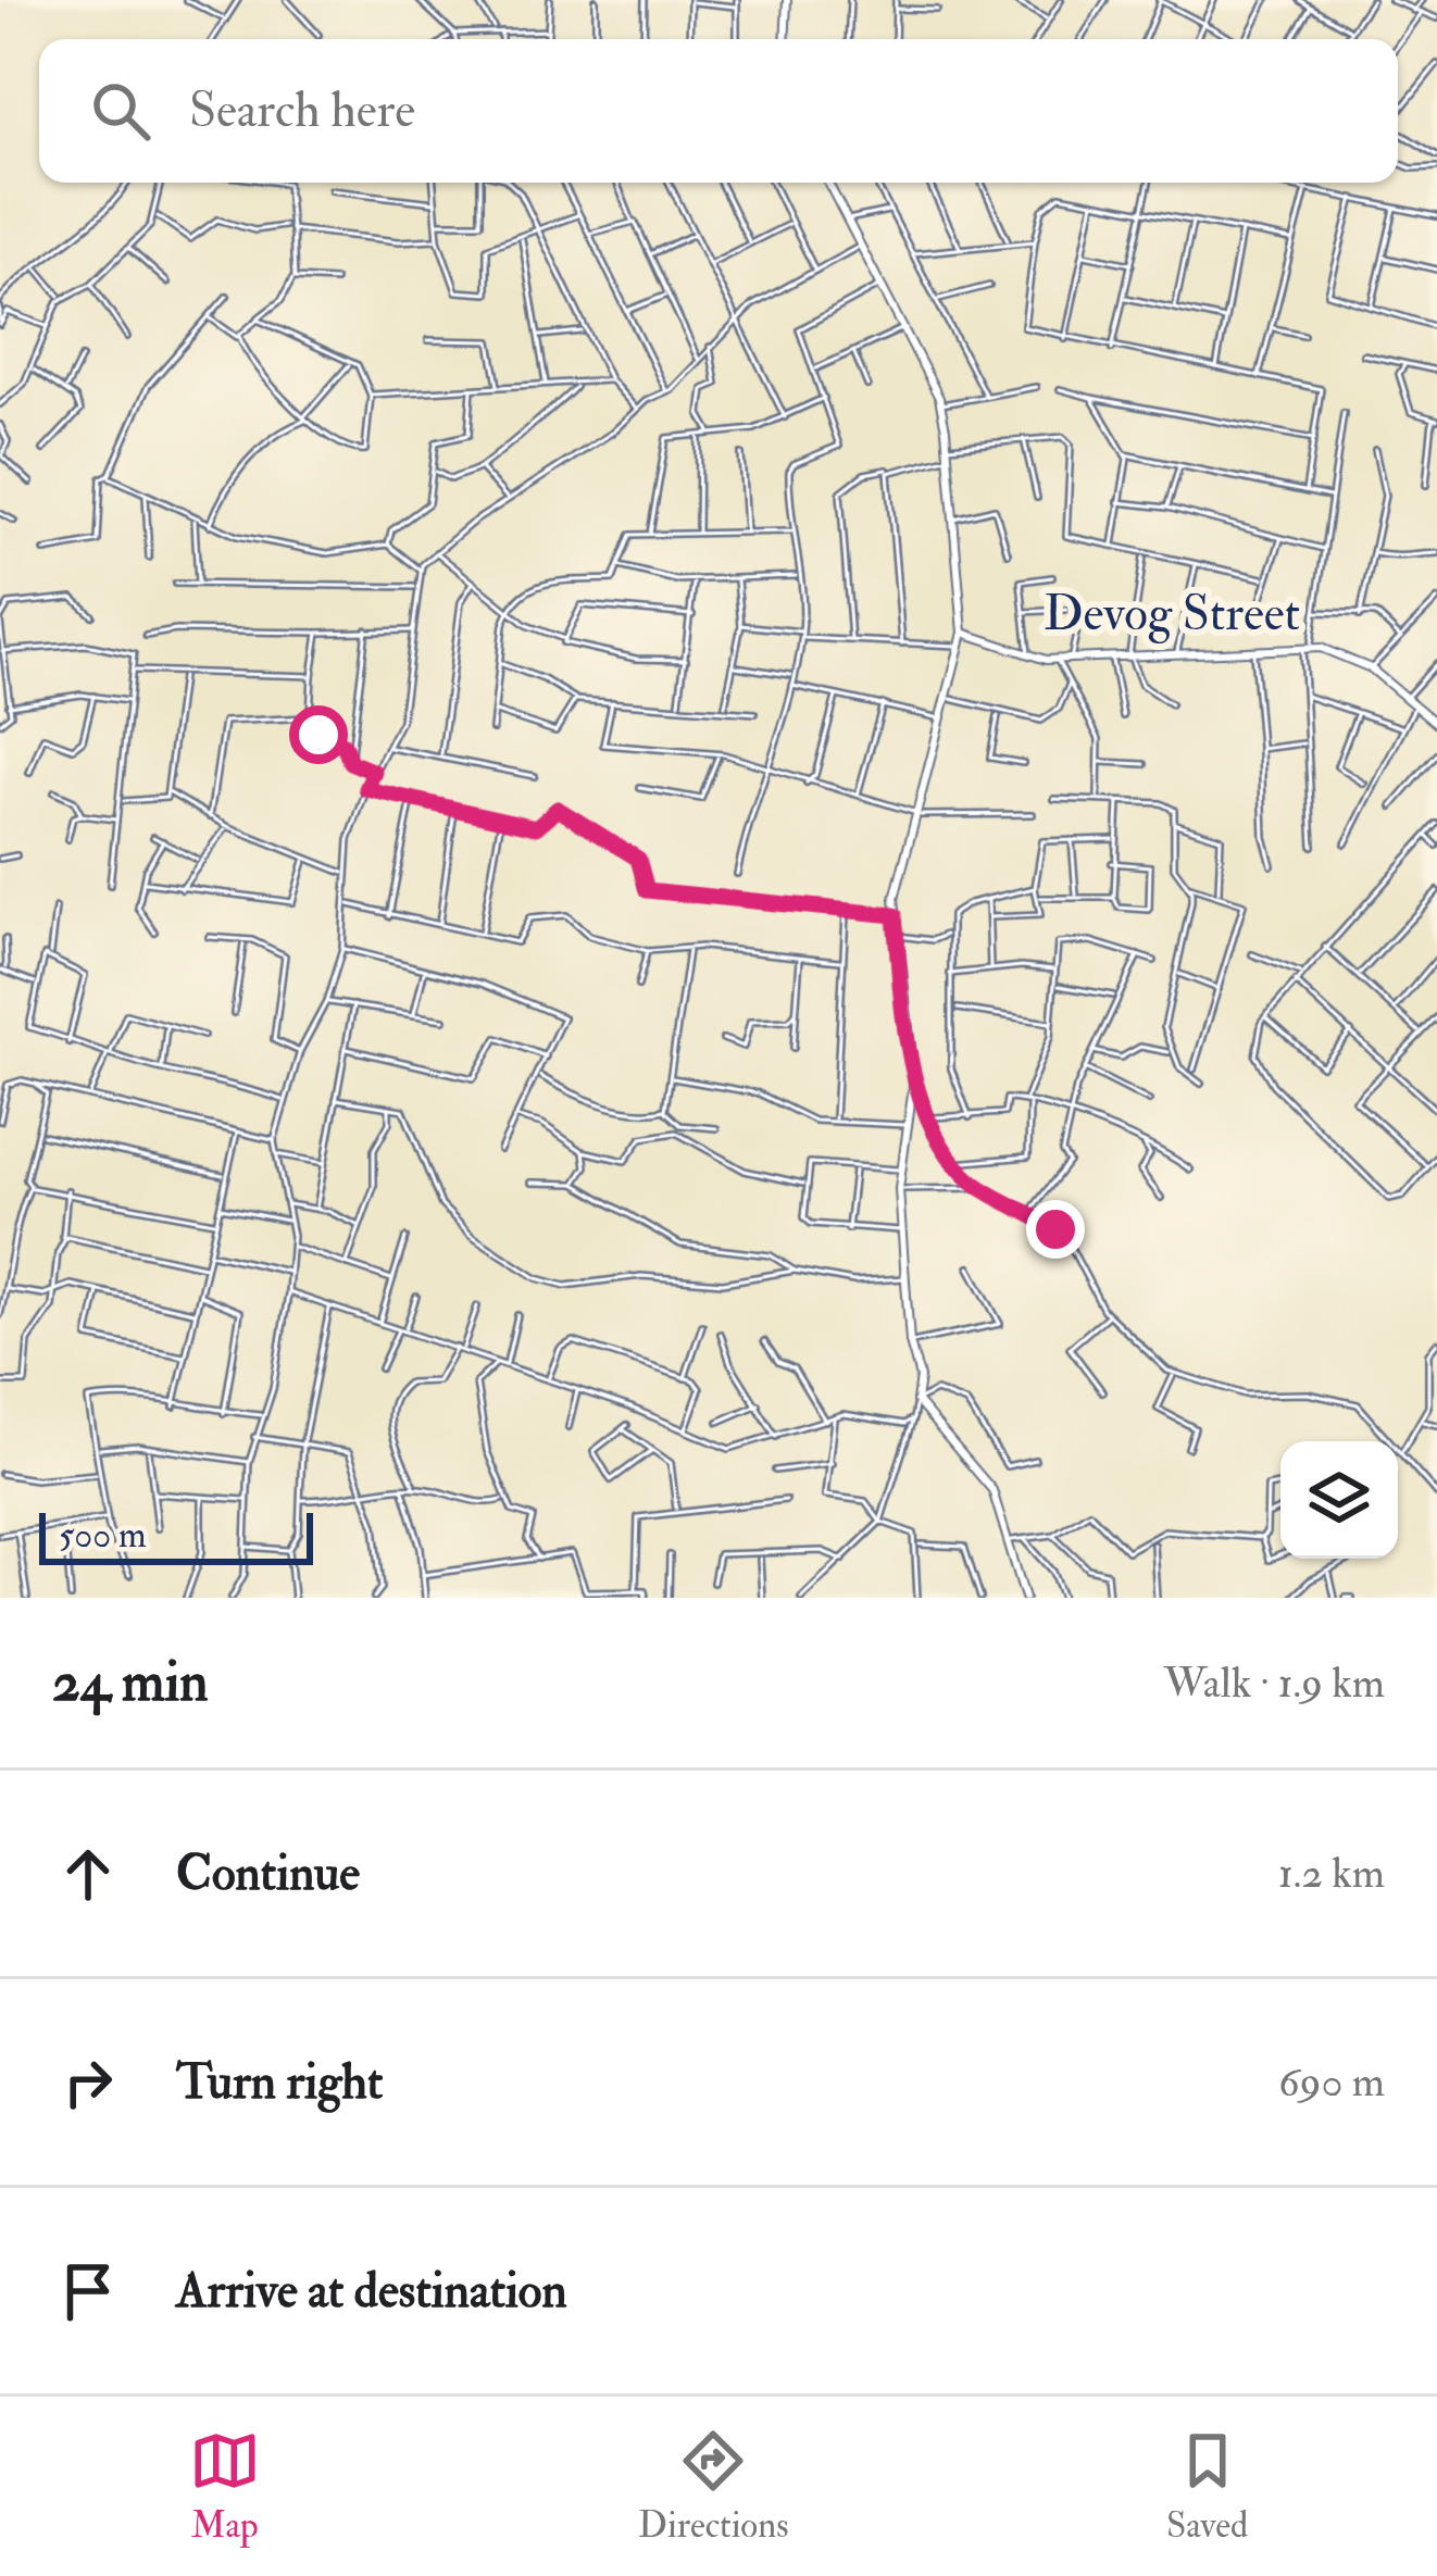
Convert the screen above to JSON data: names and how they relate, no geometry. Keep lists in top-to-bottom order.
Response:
{
  "streets": {
    "street": ["Devog Street"]
  },
  "scale_bar": "500 m",
  "page": {
    "search": "Search here",
    "scale": "500 m",
    "heading": ["24 min", "Walk · 1.9 km"],
    "list": [
      ["Continue", "1.2 km"],
      ["Turn right", "690 m"],
      "Arrive at destination"
    ],
    "nav": ["Map", "Directions", "Saved"]
  }
}
